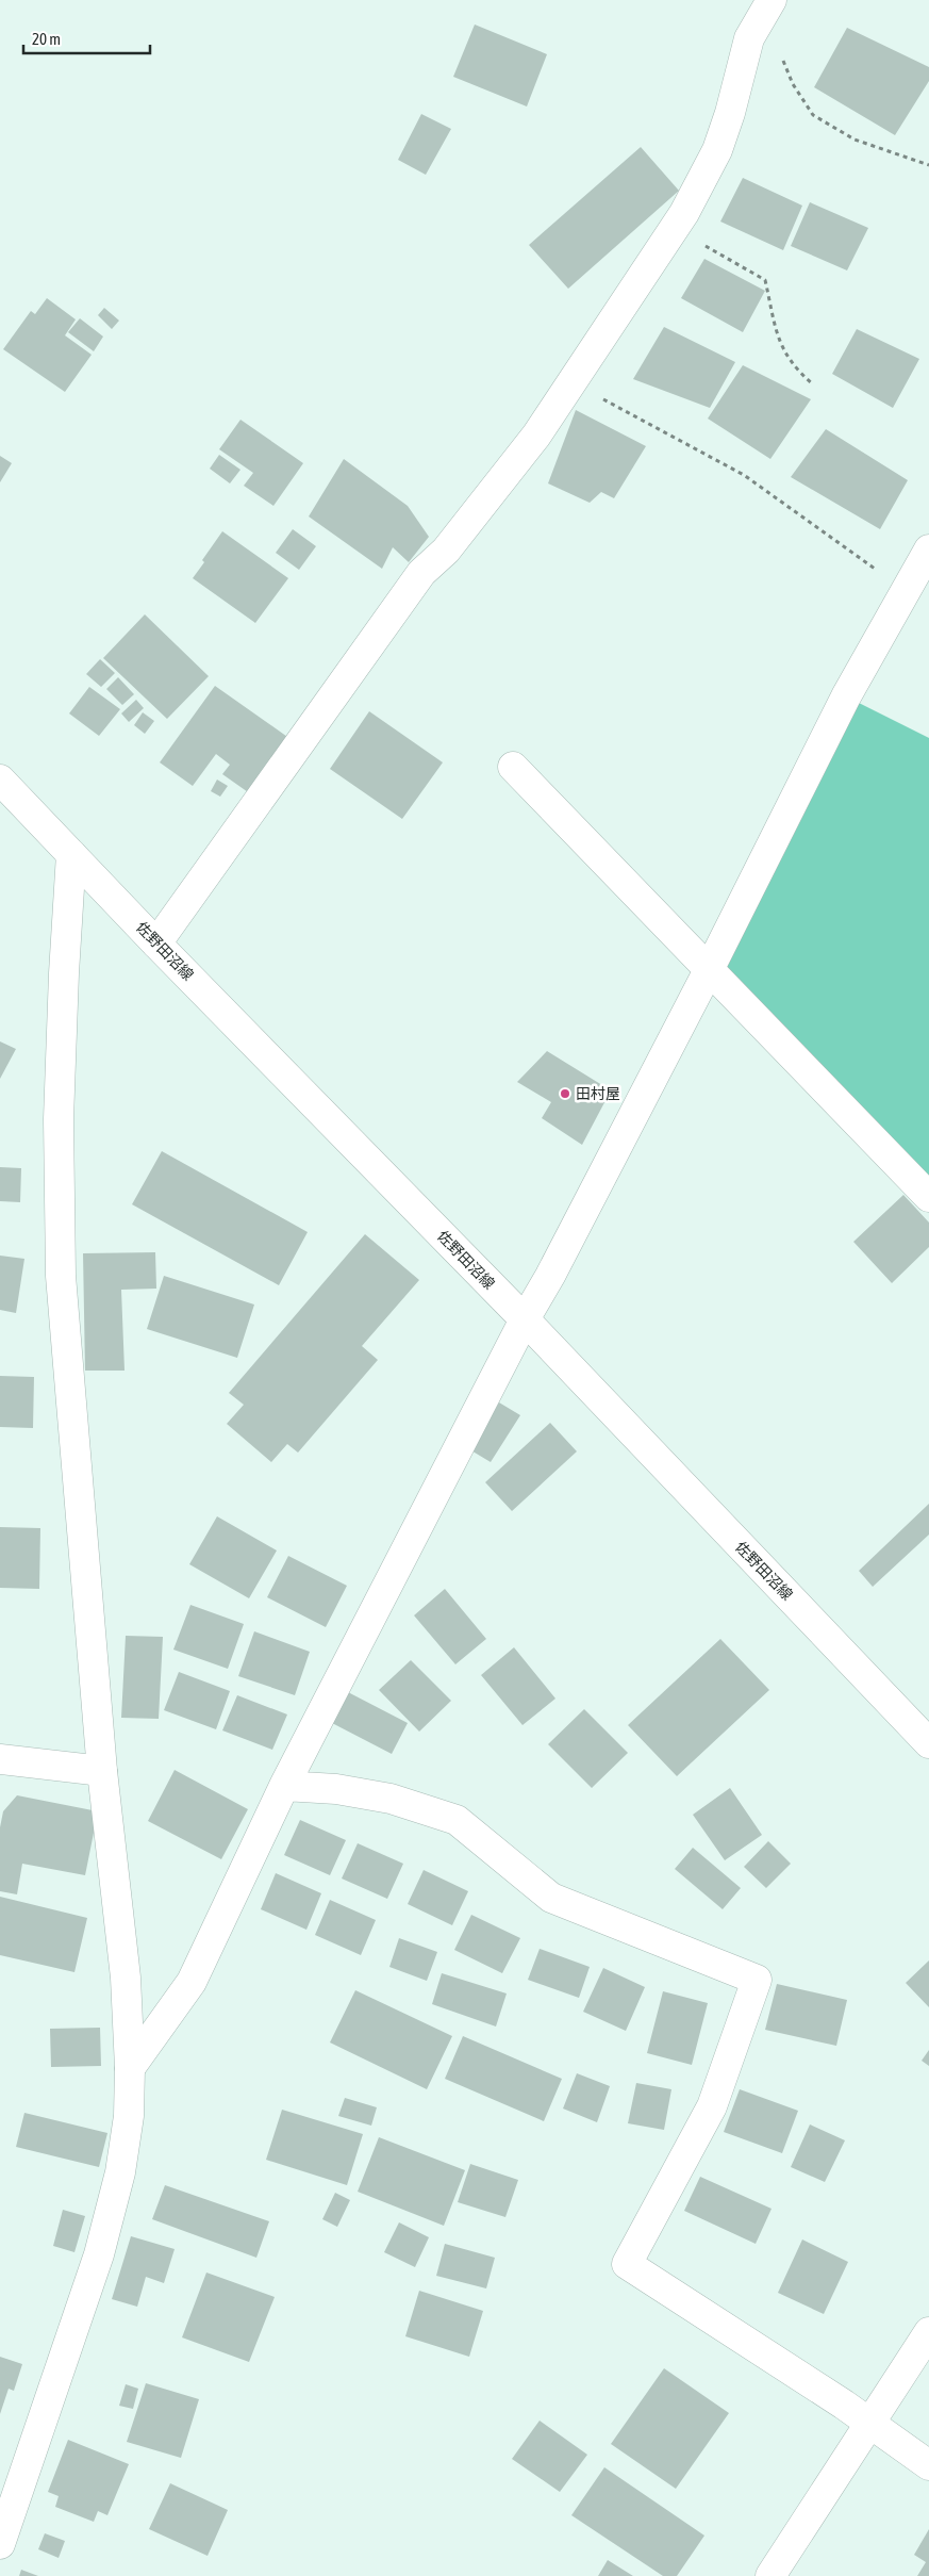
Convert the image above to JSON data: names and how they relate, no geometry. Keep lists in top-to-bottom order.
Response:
{
  "streets": {
    "street": ["佐野田沼線"]
  },
  "places": ["田村屋"],
  "scale_bar": "20 m"
}
